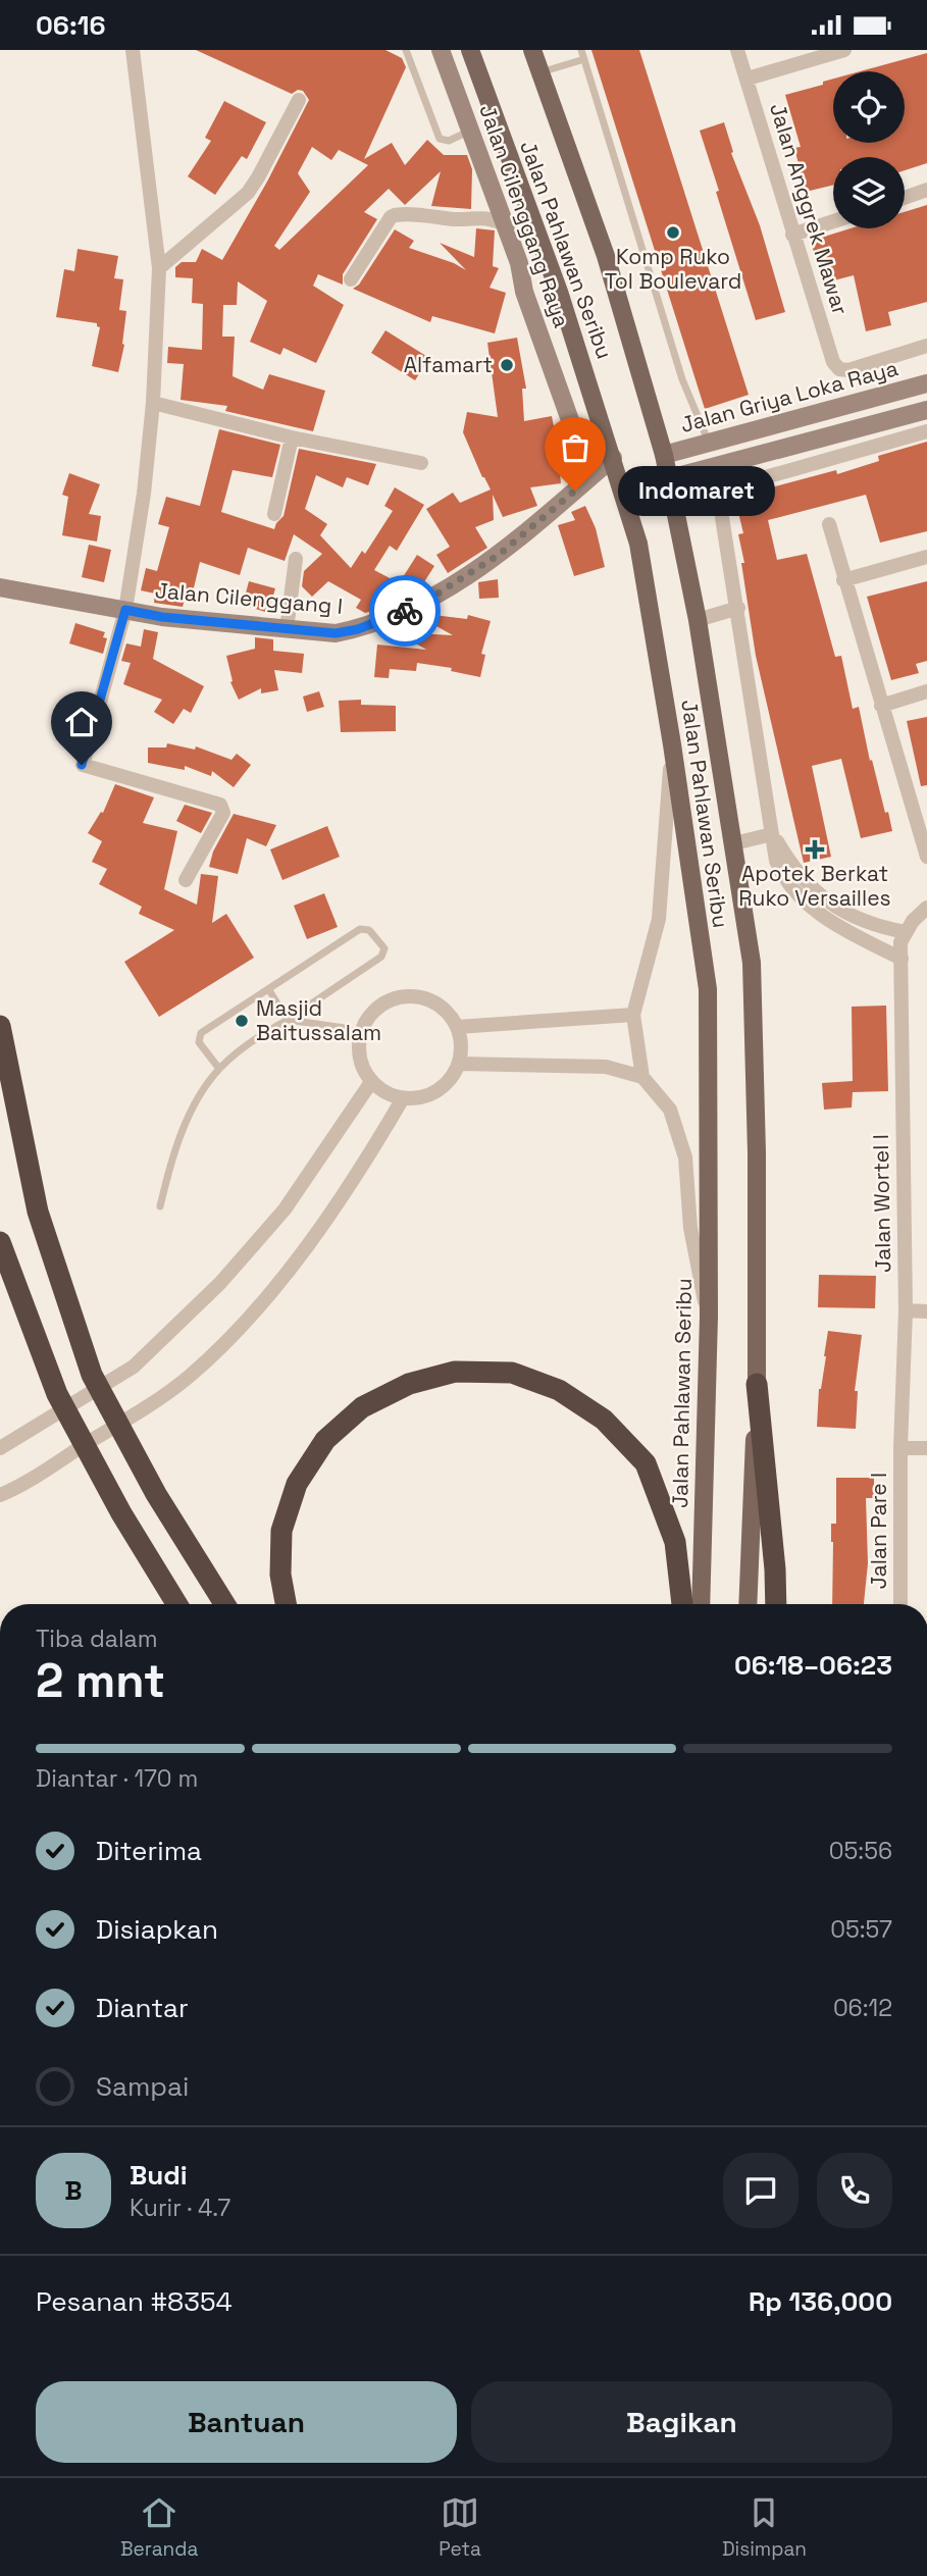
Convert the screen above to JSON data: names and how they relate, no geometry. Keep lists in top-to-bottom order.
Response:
{
  "streets": {
    "main road": ["Jalan Pahlawan Seribu"],
    "street": [
      "Jalan Anggrek Mawar",
      "Jalan Cilenggang Raya",
      "Jalan Griya Loka Raya",
      "Jalan Cilenggang I",
      "Jalan Wortel I",
      "Jalan Pare I"
    ]
  },
  "crossings": [
    ["Jalan Cilenggang Raya", "Jalan Pahlawan Seribu"],
    ["Jalan Cilenggang Raya", "Jalan Cilenggang I"],
    ["Jalan Pahlawan Seribu", "Jalan Griya Loka Raya"],
    ["Jalan Pahlawan Seribu", "Jalan Cilenggang I"],
    ["Jalan Wortel I", "Jalan Pare I"]
  ],
  "places": {
    "other": [
      "Komp Ruko Tol Boulevard",
      "Alfamart",
      "Indomaret",
      "Masjid Baitussalam"
    ],
    "health": ["Apotek Berkat Ruko Versailles"]
  },
  "page": {
    "status": "06:16",
    "bubble": "Indomaret",
    "heading": ["2 mnt", "Tiba dalam", "06:18–06:23"],
    "panel": [
      "Budi",
      "Kurir · 4.7",
      "Pesanan #8354",
      "Rp 136,000"
    ],
    "bar": "Diantar · 170 m",
    "list": [
      ["Diterima", "05:56"],
      ["Disiapkan", "05:57"],
      ["Diantar", "06:12"],
      "Sampai"
    ],
    "round": "B",
    "buttons": ["Bantuan", "Bagikan"],
    "tabs": ["Beranda", "Peta", "Disimpan"]
  }
}
